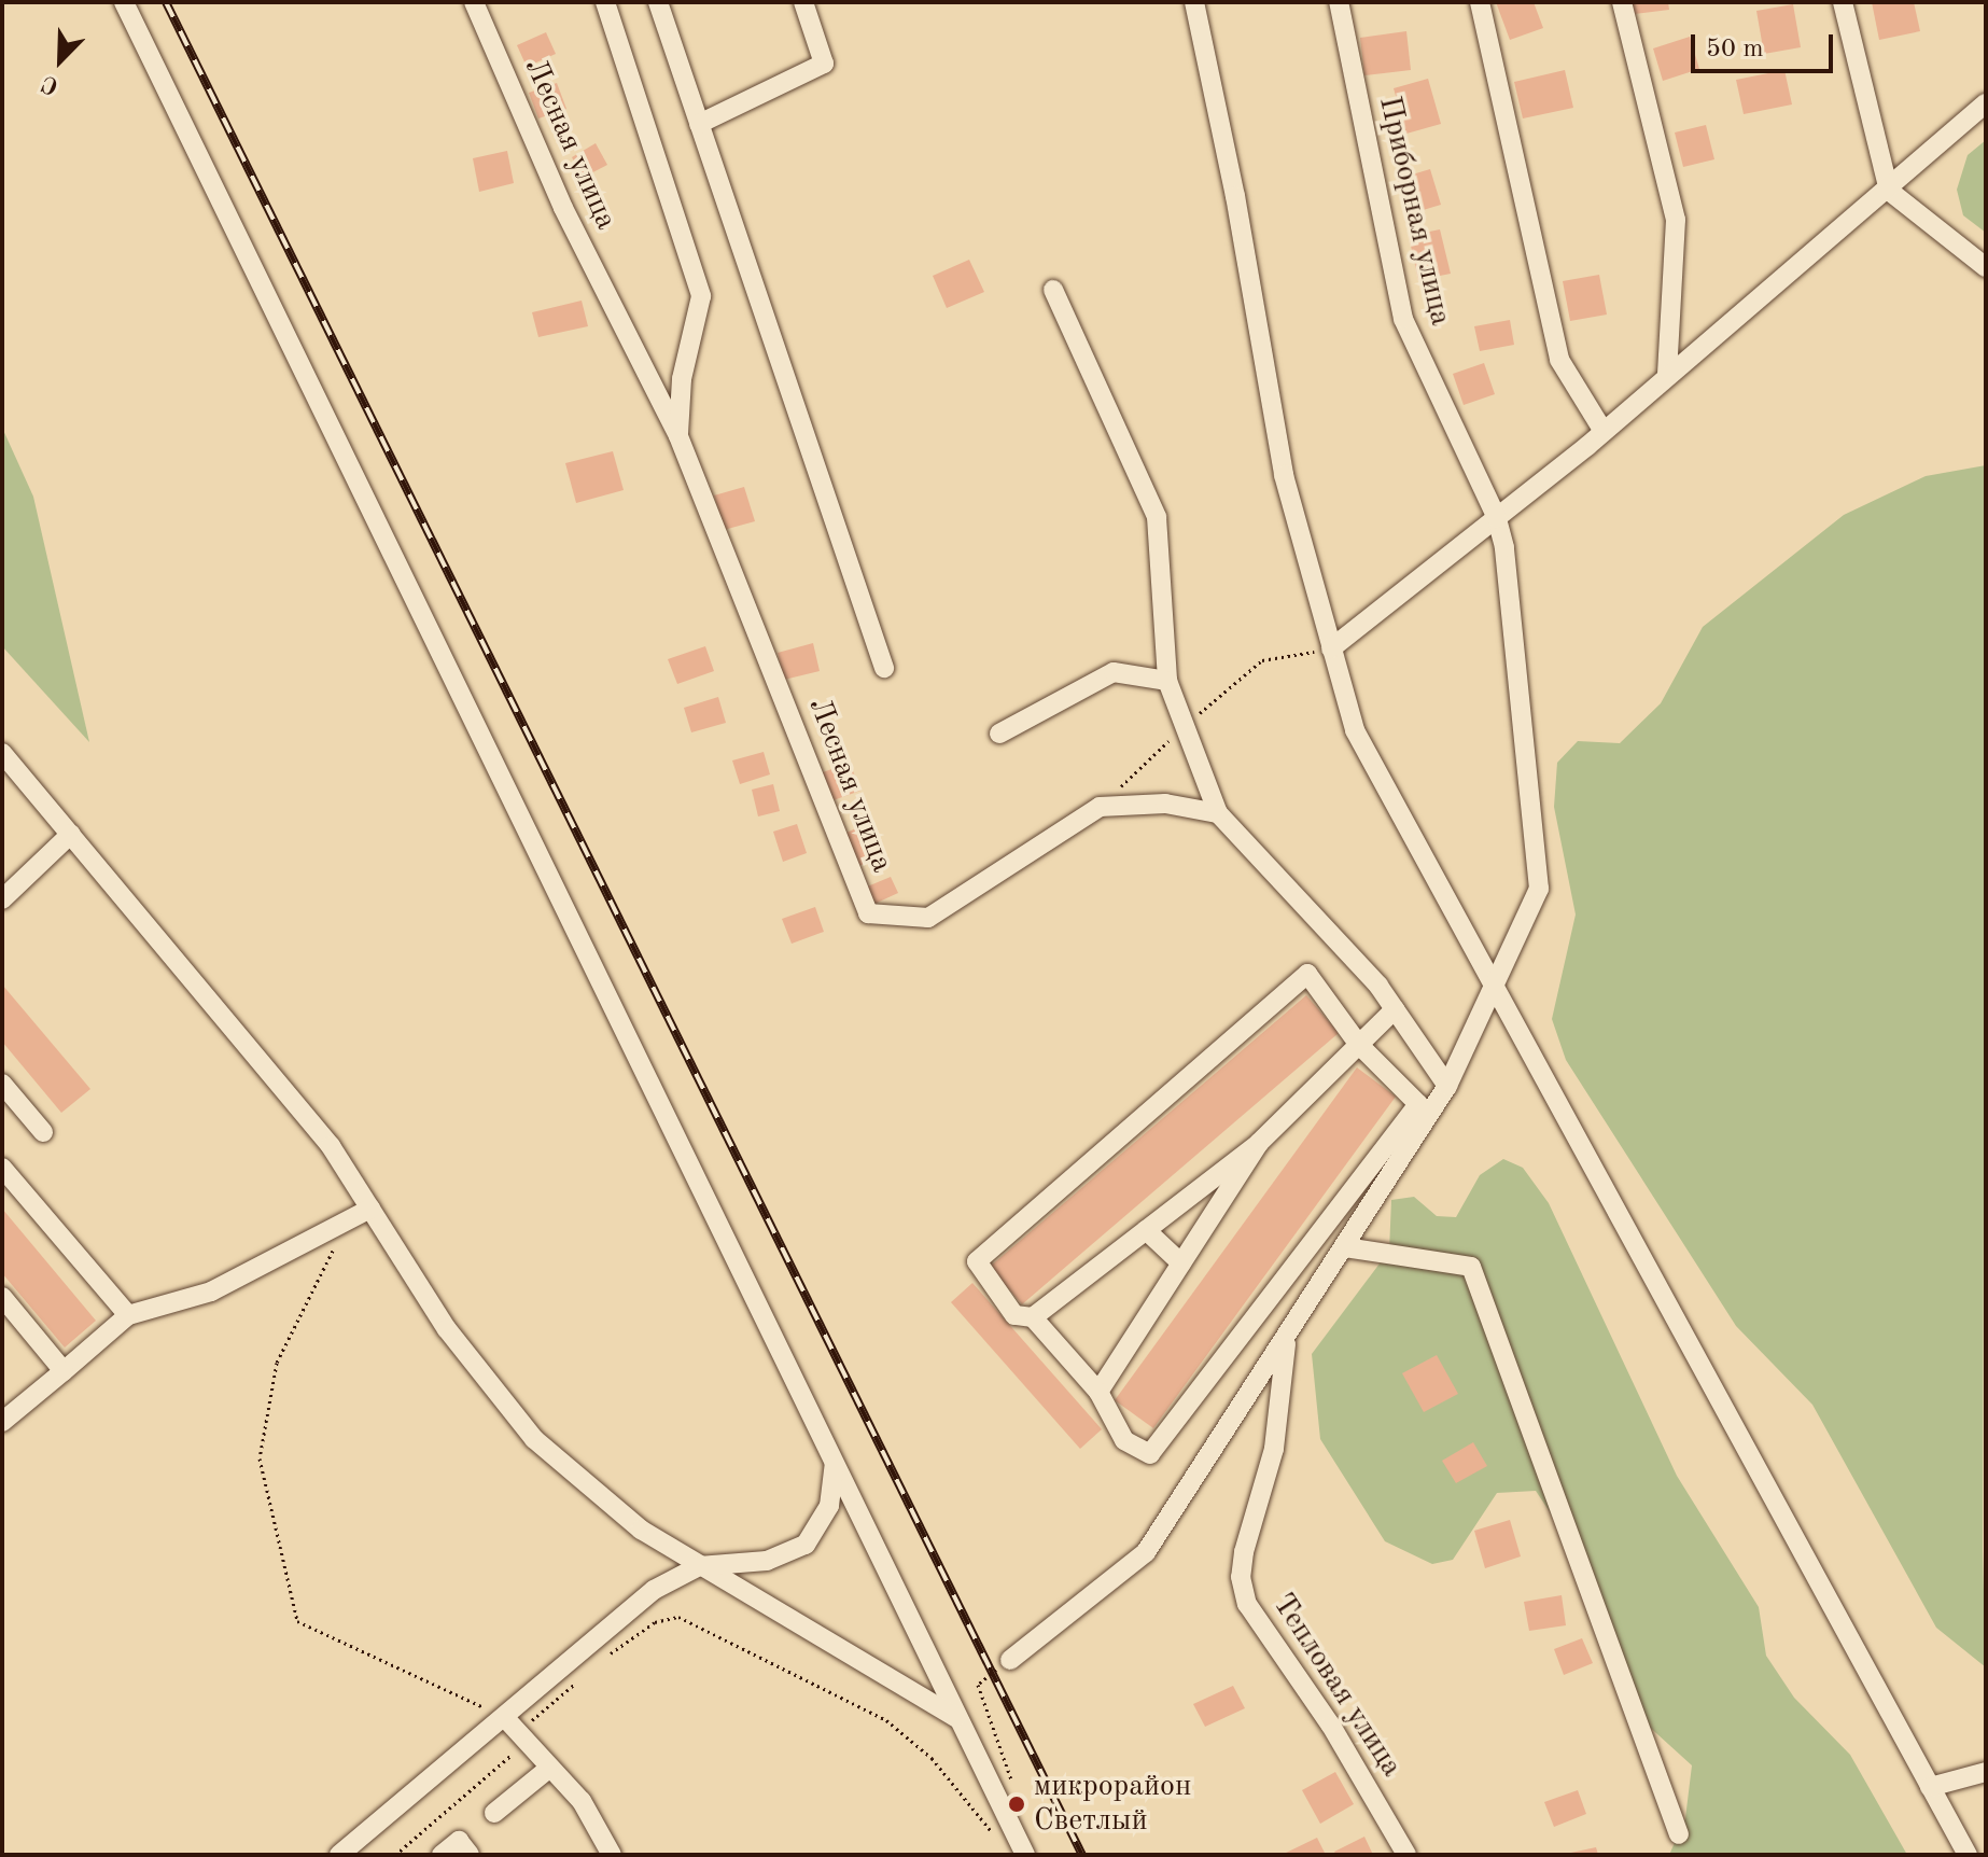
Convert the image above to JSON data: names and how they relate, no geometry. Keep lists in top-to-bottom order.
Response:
{
  "streets": {
    "street": ["Лесная улица", "Приборная улица", "Тепловая улица"]
  },
  "crossings": [
    ["Приборная улица", "Тепловая улица"]
  ],
  "places": ["микрорайон Светлый"],
  "scale_bar": "50 m",
  "north": "bottom left"
}
